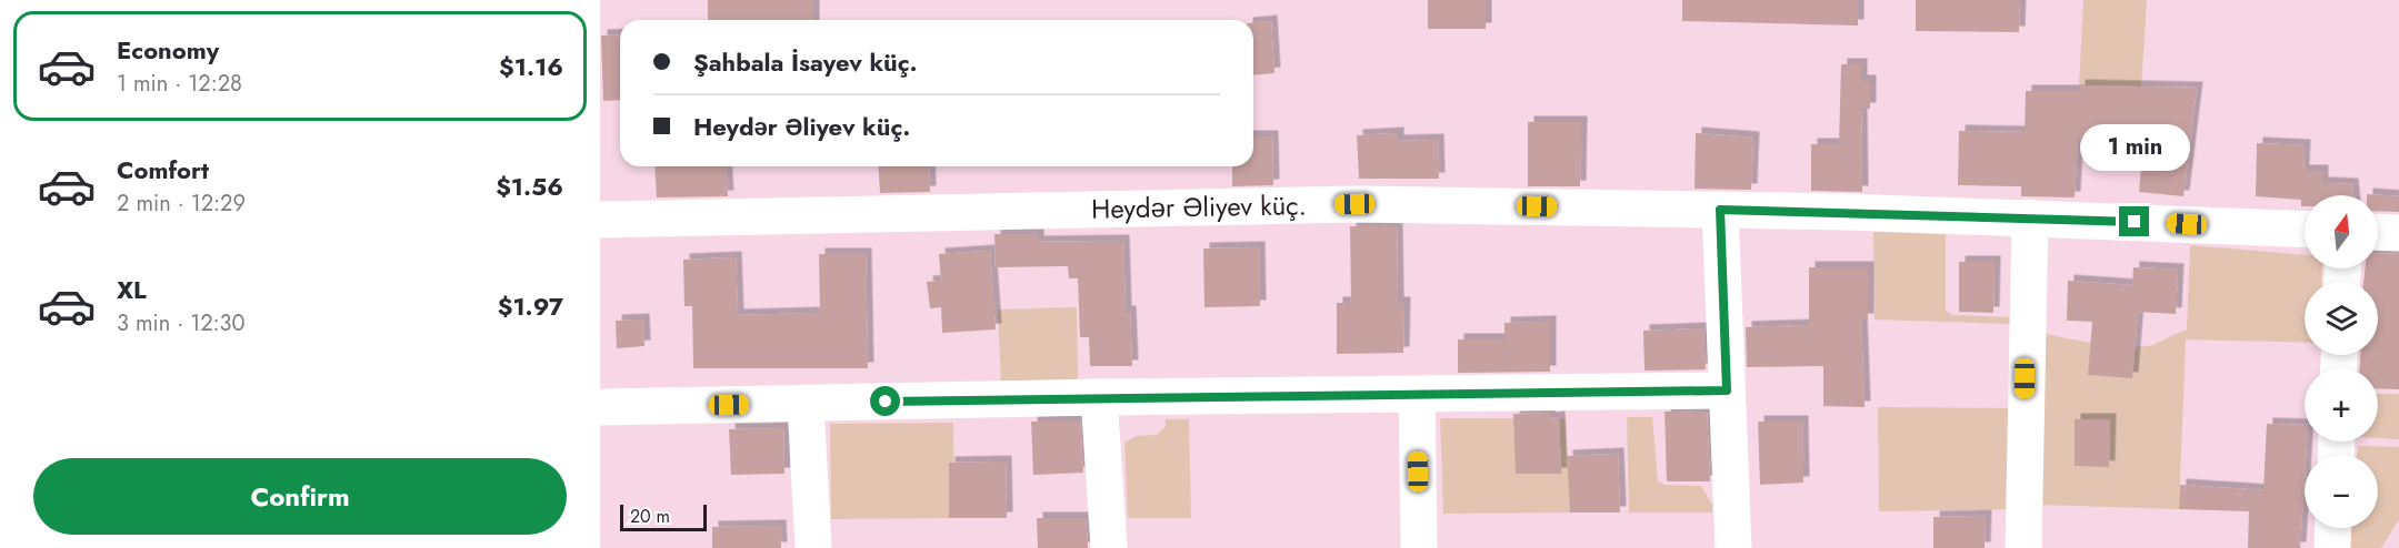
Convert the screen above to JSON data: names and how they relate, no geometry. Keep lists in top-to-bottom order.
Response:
{
  "streets": {
    "street": ["Heydər Əliyev küç."]
  },
  "scale_bar": "20 m",
  "north": "top",
  "page": {
    "list": [
      {
        "name": "Economy",
        "note": "1 min · 12:28",
        "value": "$1.16"
      },
      {
        "name": "Comfort",
        "note": "2 min · 12:29",
        "value": "$1.56"
      },
      {
        "name": "XL",
        "note": "3 min · 12:30",
        "value": "$1.97"
      }
    ],
    "banner": ["Şahbala İsayev küç.", "Heydər Əliyev küç."],
    "bubble": "1 min",
    "map_buttons": ["+", "−"],
    "buttons": "Confirm",
    "scale": "20 m"
  }
}
